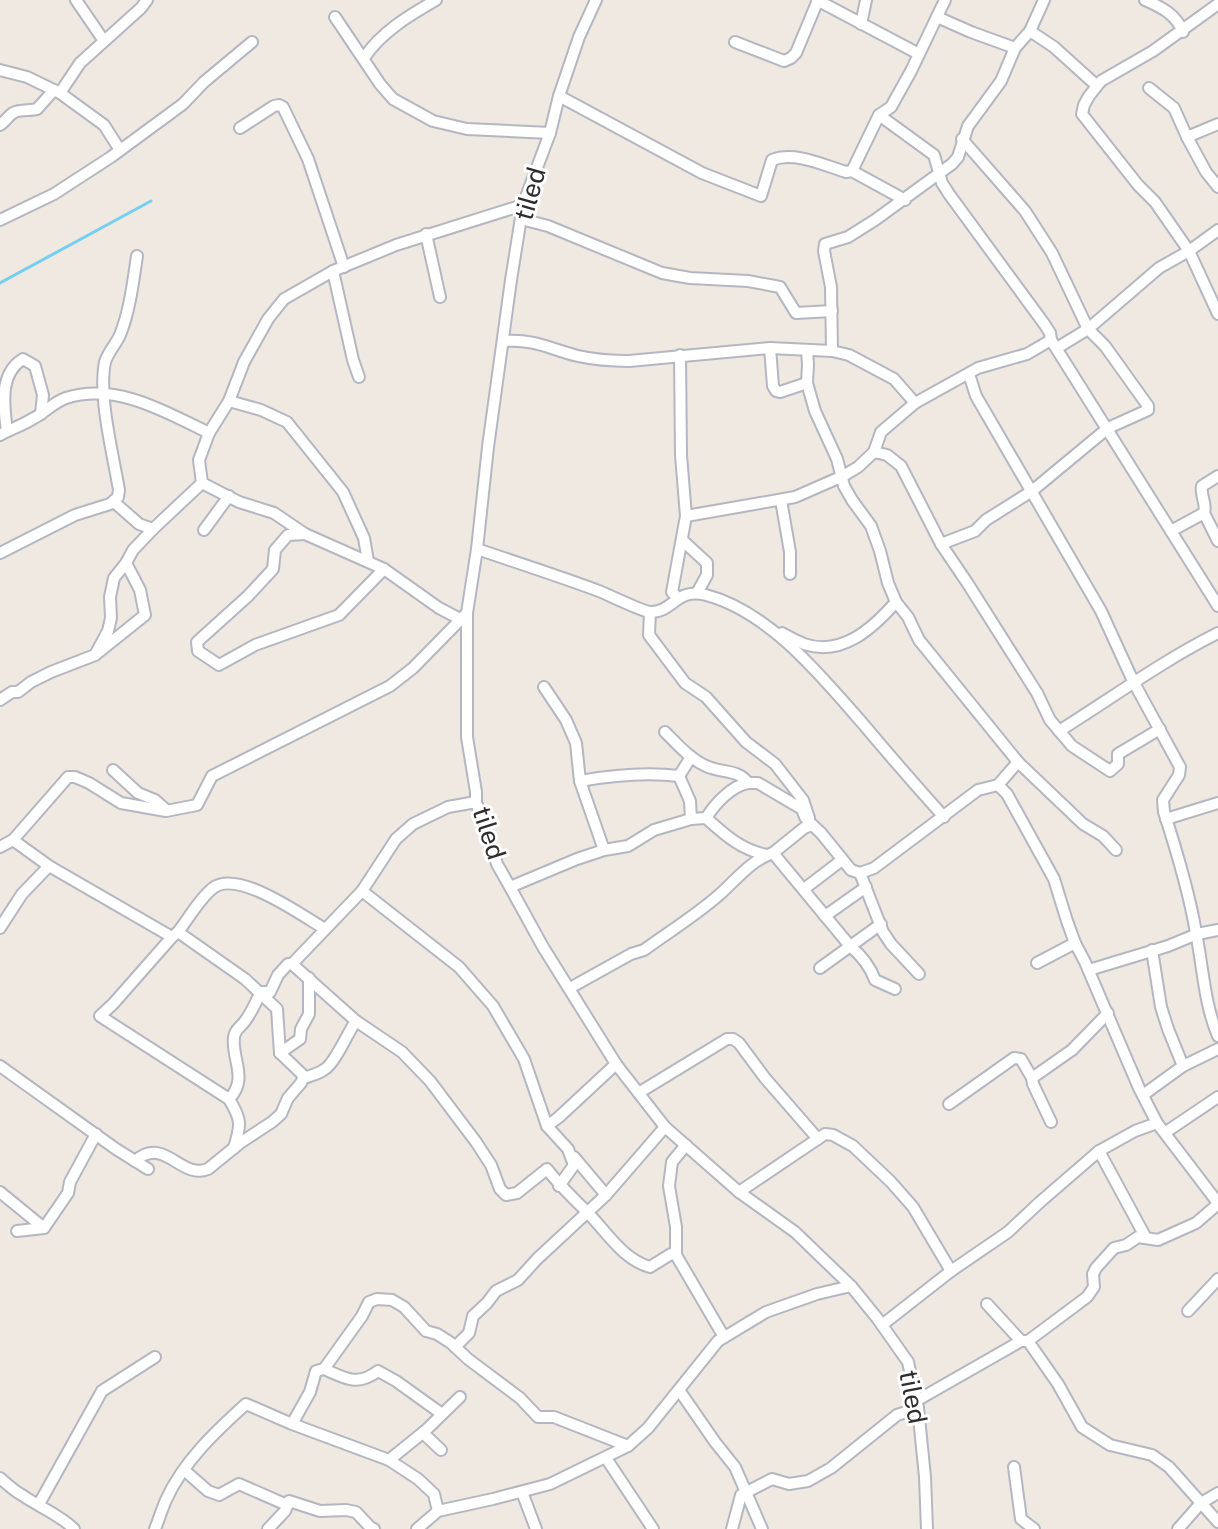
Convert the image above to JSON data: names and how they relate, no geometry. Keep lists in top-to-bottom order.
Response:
{
  "streets": {
    "street": ["tiled"]
  }
}
